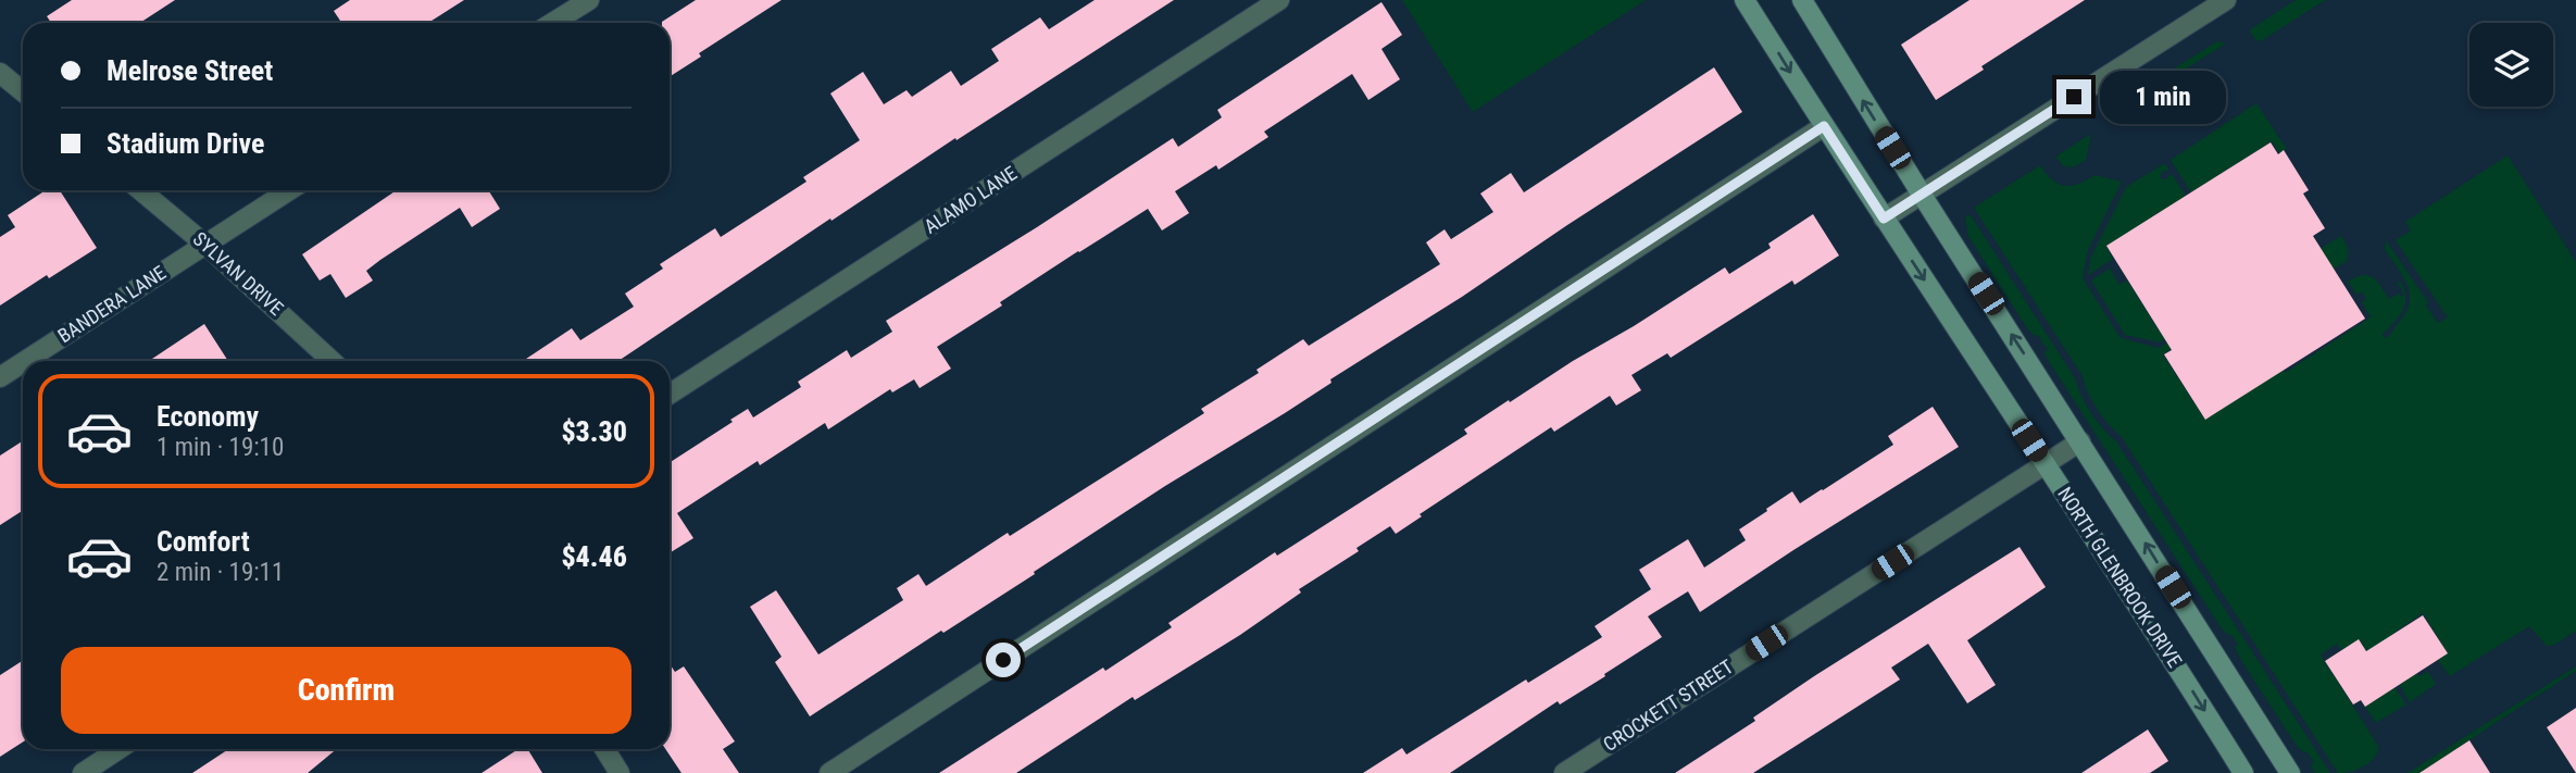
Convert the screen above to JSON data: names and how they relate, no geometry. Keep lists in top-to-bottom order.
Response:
{
  "streets": {
    "main road": ["NORTH GLENBROOK DRIVE"],
    "street": [
      "ALAMO LANE",
      "SYLVAN DRIVE",
      "BANDERA LANE",
      "CROCKETT STREET"
    ]
  },
  "crossings": [
    ["SYLVAN DRIVE", "BANDERA LANE"],
    ["NORTH GLENBROOK DRIVE", "CROCKETT STREET"]
  ],
  "page": {
    "banner": ["Melrose Street", "Stadium Drive"],
    "bubble": "1 min",
    "list": [
      {
        "name": "Economy",
        "note": "1 min · 19:10",
        "value": "$3.30"
      },
      {
        "name": "Comfort",
        "note": "2 min · 19:11",
        "value": "$4.46"
      }
    ],
    "buttons": "Confirm"
  }
}
